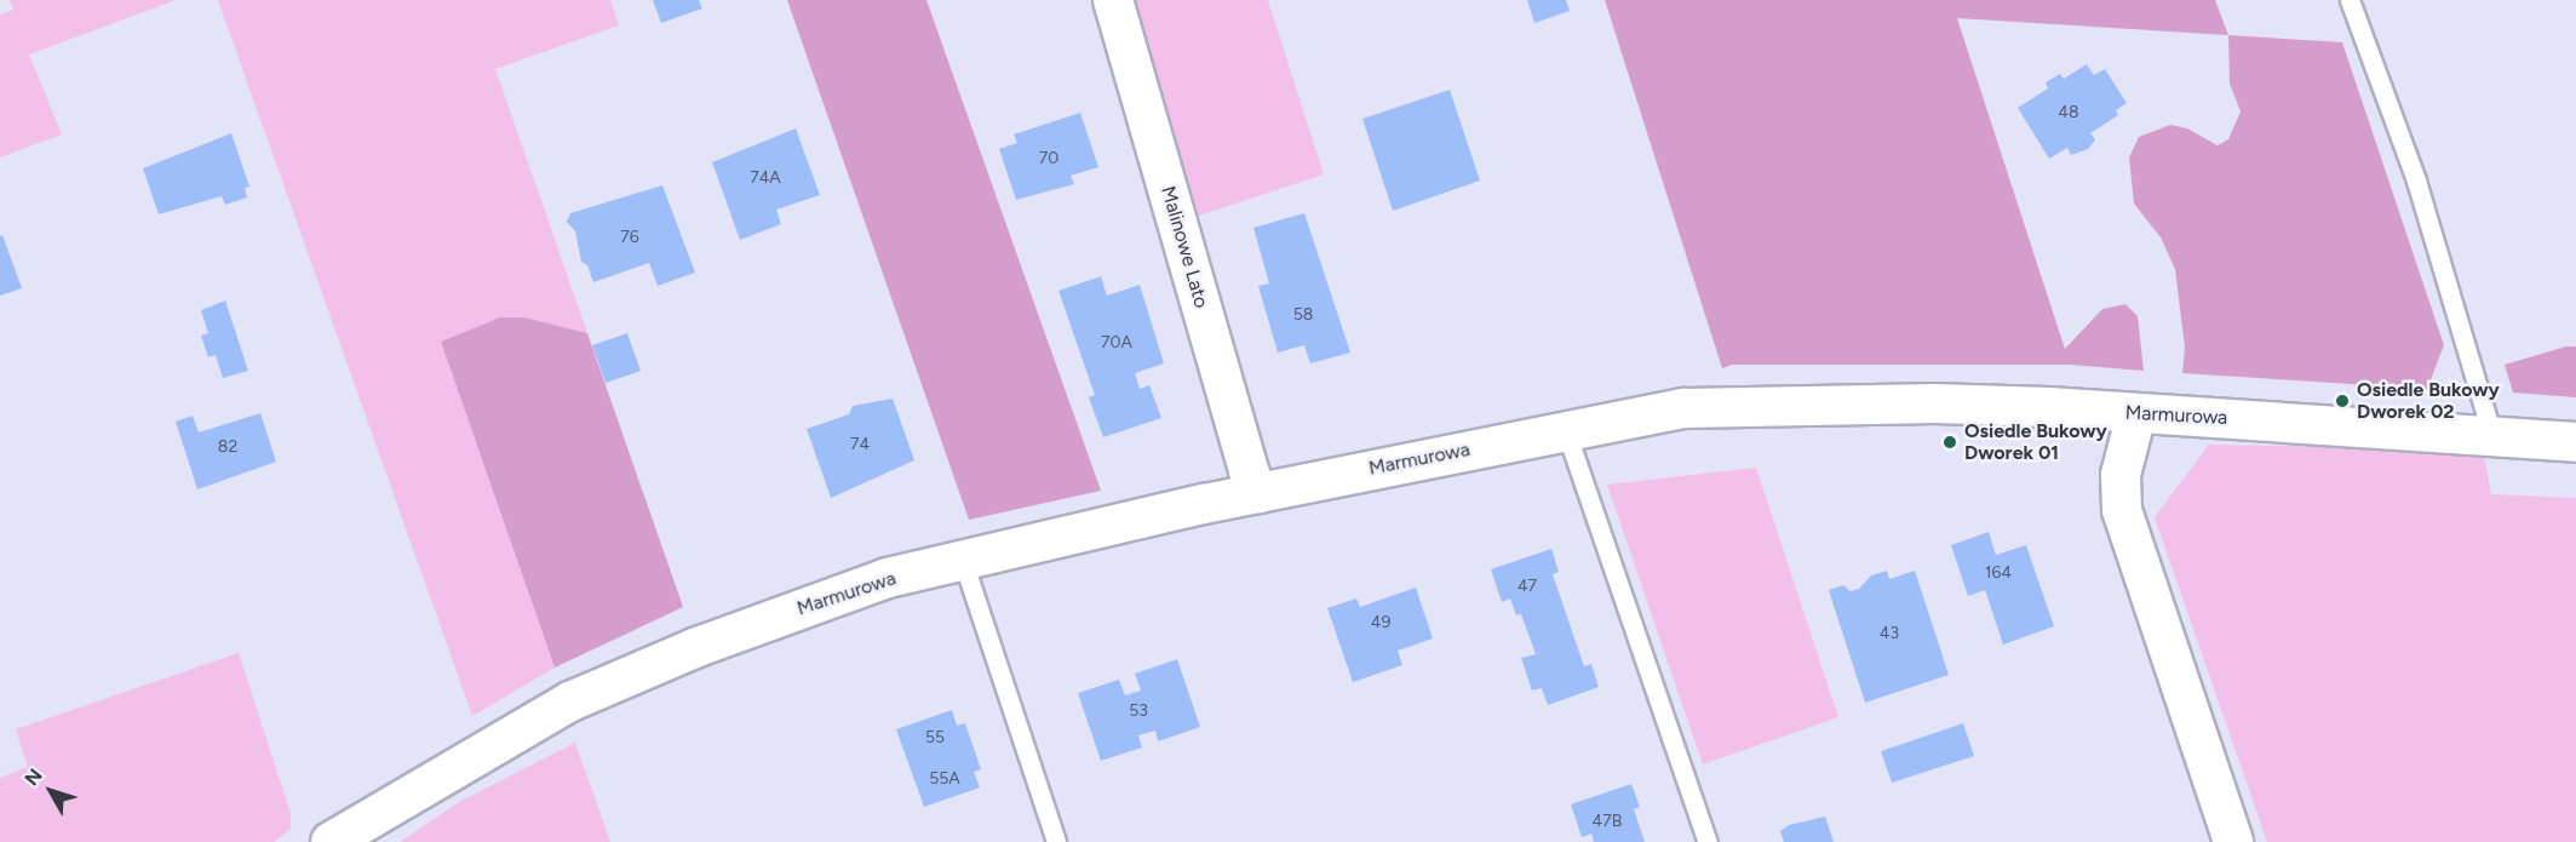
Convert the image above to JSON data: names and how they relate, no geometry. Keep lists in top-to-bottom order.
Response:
{
  "streets": {
    "street": ["Malinowe Lato", "Marmurowa"]
  },
  "crossings": [
    ["Malinowe Lato", "Marmurowa"]
  ],
  "places": ["Osiedle Bukowy Dworek 02", "Osiedle Bukowy Dworek 01"],
  "house_numbers": [
    "48",
    "70",
    "74A",
    "76",
    "58",
    "70A",
    "74",
    "82",
    "164",
    "47",
    "49",
    "43",
    "53",
    "55",
    "55A",
    "47B"
  ],
  "north": "top left"
}
